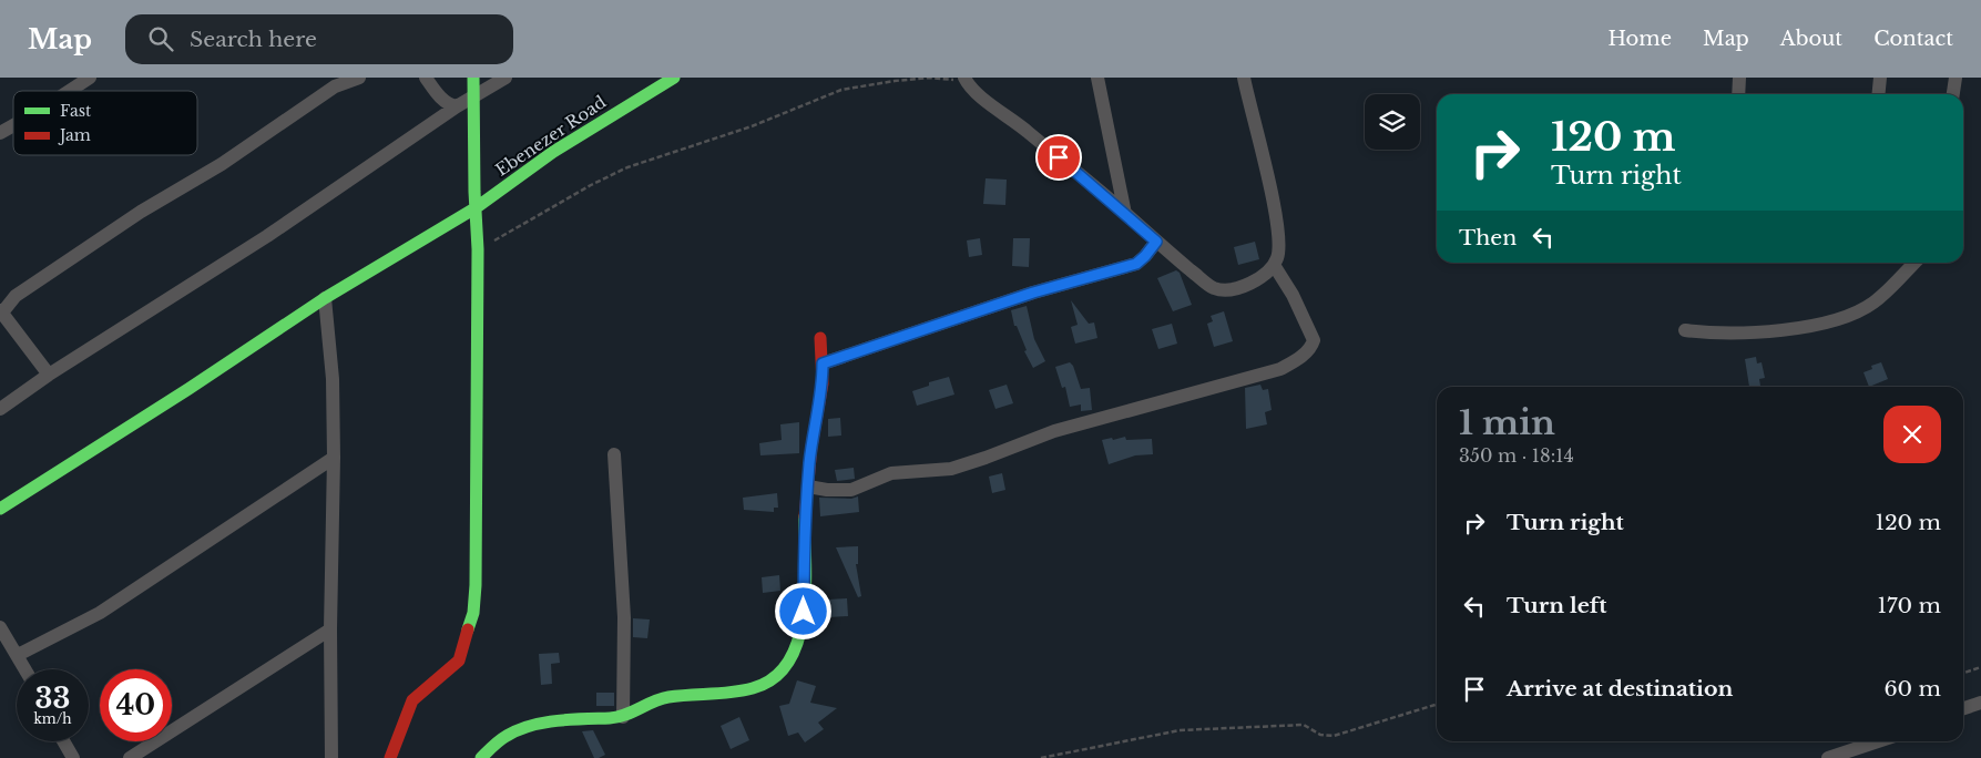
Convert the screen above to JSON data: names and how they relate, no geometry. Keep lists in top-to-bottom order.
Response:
{
  "streets": {
    "street": ["Ebenezer Road"]
  },
  "legend": ["Fast", "Jam"],
  "page": {
    "header": "Map",
    "search": "Search here",
    "nav": [
      "Home",
      "Map",
      "About",
      "Contact"
    ],
    "turn": ["120 m", "Turn right"],
    "then": "Then",
    "heading": ["1 min", "350 m · 18:14"],
    "list": [
      {
        "name": "Turn right",
        "value": "120 m"
      },
      {
        "name": "Turn left",
        "value": "170 m"
      },
      {
        "name": "Arrive at destination",
        "value": "60 m"
      }
    ],
    "speed": "33 km/h",
    "limit": "40"
  }
}
